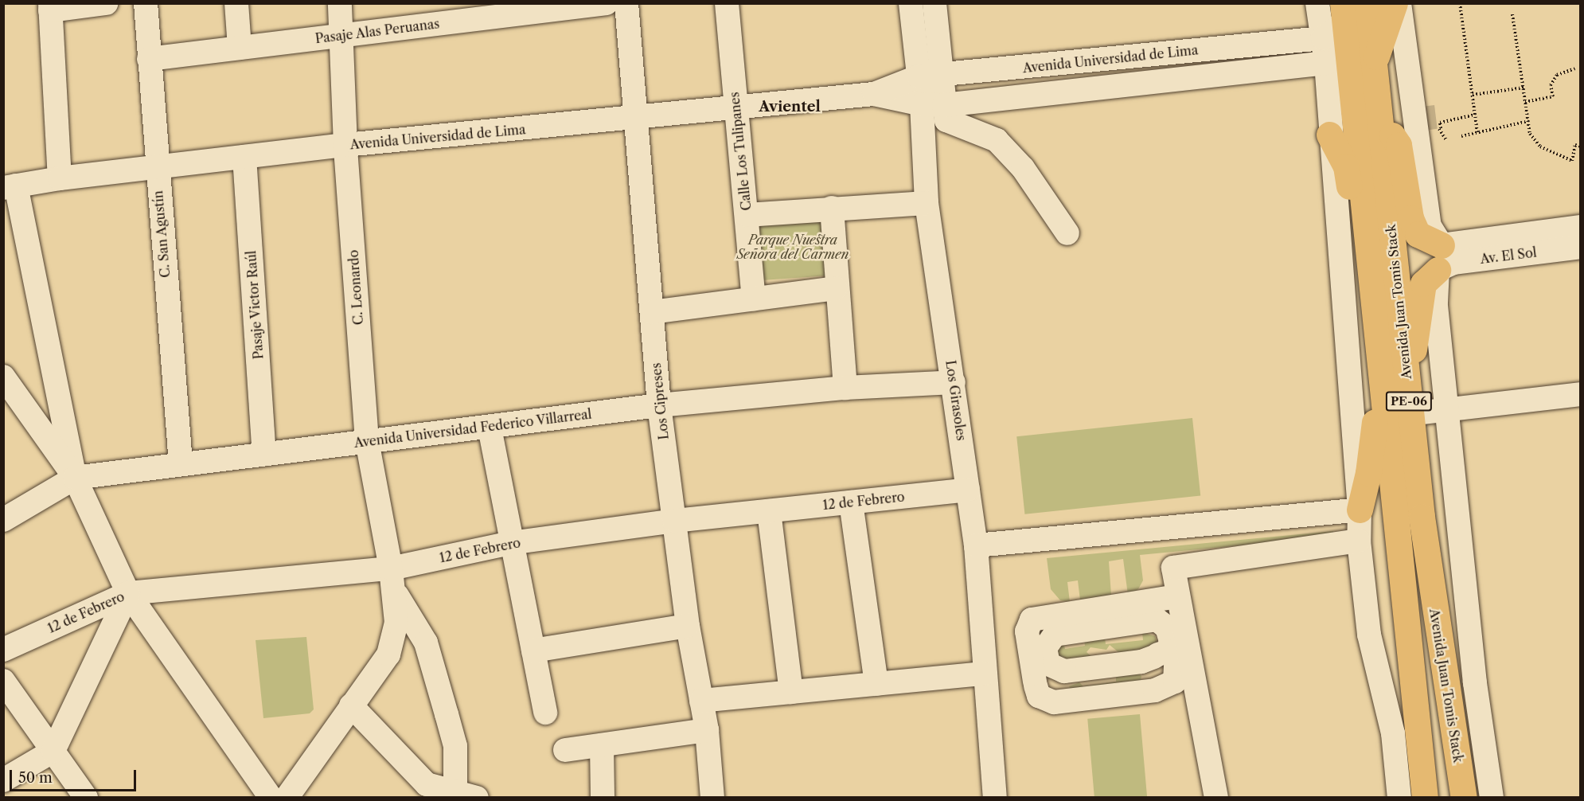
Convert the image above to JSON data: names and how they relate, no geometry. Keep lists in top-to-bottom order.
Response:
{
  "streets": {
    "main road": ["Avenida Juan Tomis Stack", "PE-06"],
    "street": [
      "Pasaje Alas Peruanas",
      "Avenida Universidad de Lima",
      "Calle Los Tulipanes",
      "C. San Agustín",
      "Av. El Sol",
      "C. Leonardo",
      "Pasaje Victor Raúl",
      "Los Girasoles",
      "Los Cipreses",
      "Avenida Universidad Federico Villarreal",
      "12 de Febrero"
    ]
  },
  "crossings": [
    ["Pasaje Alas Peruanas", "C. San Agustín"],
    ["Pasaje Alas Peruanas", "C. Leonardo"],
    ["Avenida Universidad de Lima", "Calle Los Tulipanes"],
    ["Avenida Universidad de Lima", "C. San Agustín"],
    ["Avenida Universidad de Lima", "C. Leonardo"],
    ["Avenida Universidad de Lima", "Pasaje Victor Raúl"],
    ["Avenida Universidad de Lima", "Los Girasoles"],
    ["Avenida Universidad de Lima", "Los Cipreses"],
    ["C. San Agustín", "Avenida Universidad Federico Villarreal"],
    ["C. Leonardo", "Avenida Universidad Federico Villarreal"],
    ["C. Leonardo", "12 de Febrero"],
    ["Pasaje Victor Raúl", "Avenida Universidad Federico Villarreal"],
    ["Los Girasoles", "Avenida Universidad Federico Villarreal"],
    ["Los Girasoles", "12 de Febrero"],
    ["Los Cipreses", "Avenida Universidad Federico Villarreal"],
    ["Los Cipreses", "12 de Febrero"]
  ],
  "districts": ["Avientel"],
  "parks": ["Parque Nuestra Señora del Carmen"],
  "scale_bar": "50 m"
}
